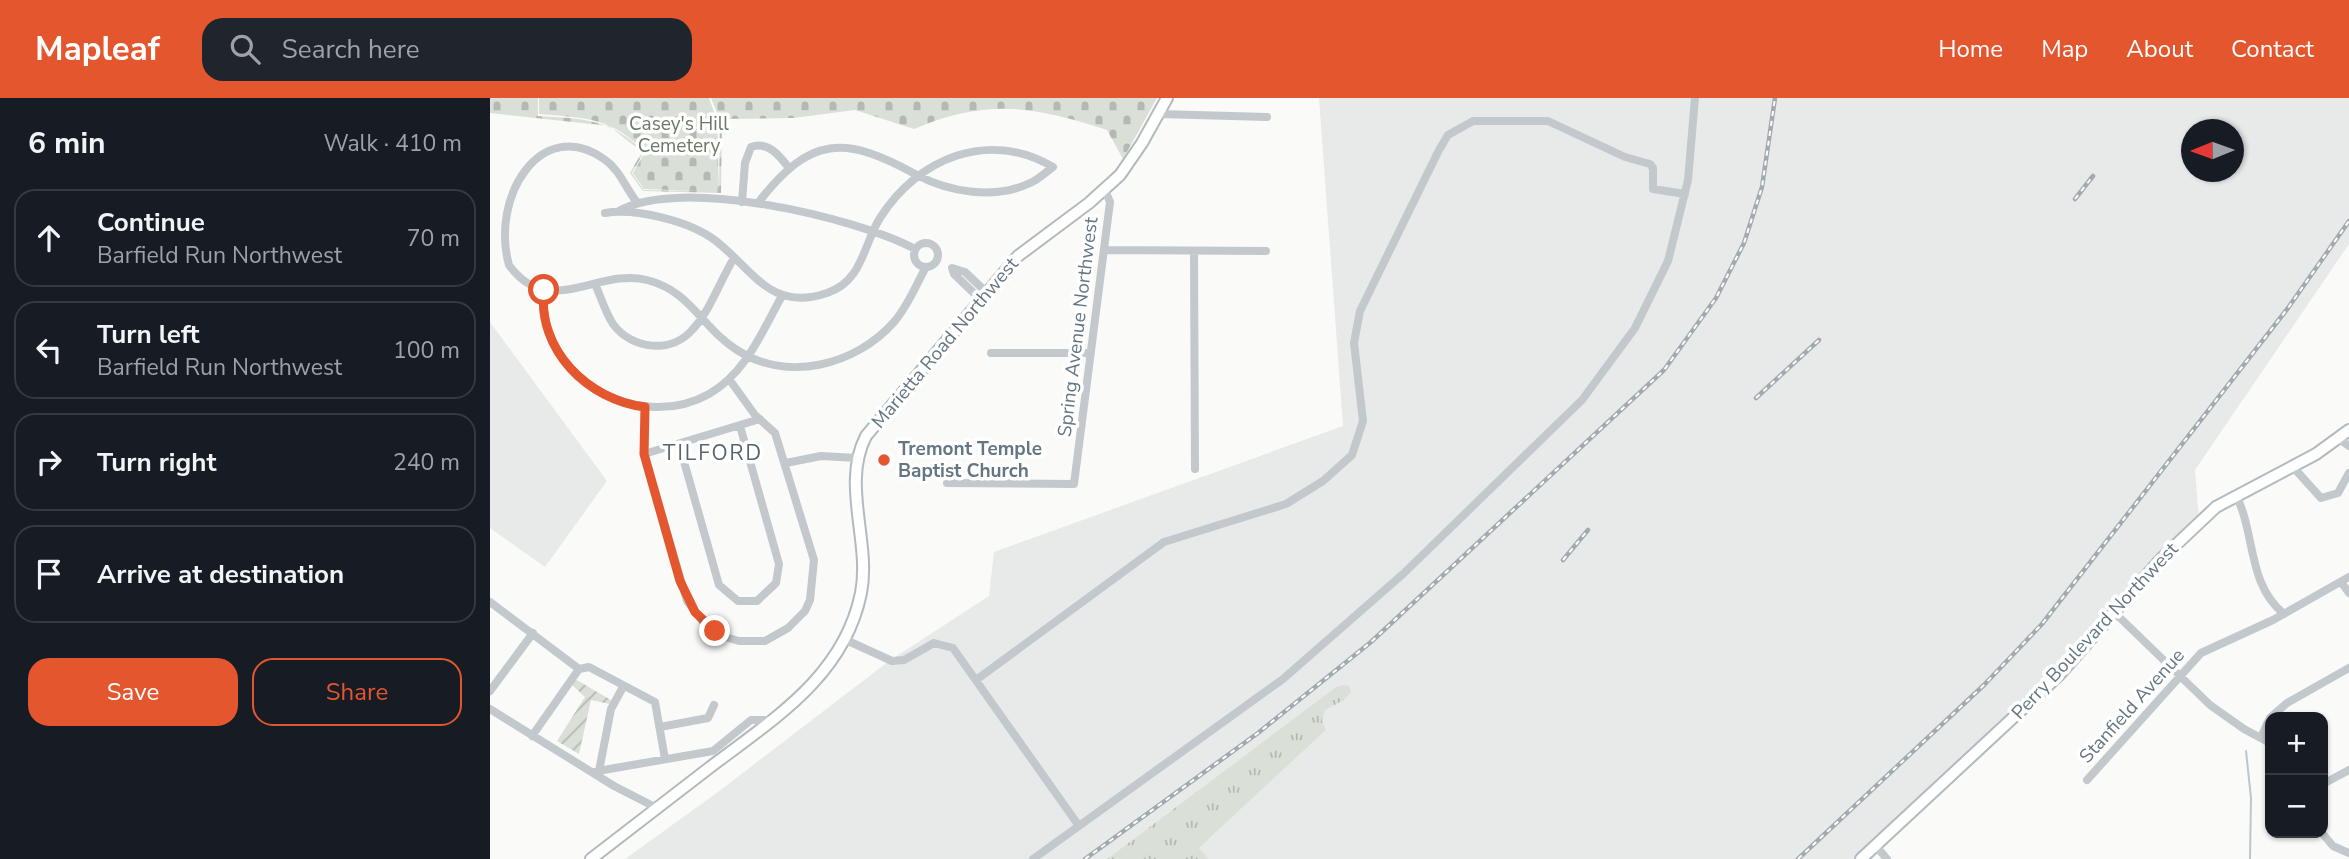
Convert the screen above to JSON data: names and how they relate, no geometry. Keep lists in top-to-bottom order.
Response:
{
  "streets": {
    "main road": ["Marietta Road Northwest", "Perry Boulevard Northwest"],
    "street": ["Spring Avenue Northwest", "Stanfield Avenue"]
  },
  "crossings": [
    ["Spring Avenue Northwest", "Marietta Road Northwest"]
  ],
  "districts": ["TILFORD"],
  "parks": ["Casey's Hill Cemetery"],
  "places": ["Tremont Temple Baptist Church"],
  "north": "left",
  "page": {
    "header": "Mapleaf",
    "search": "Search here",
    "nav": [
      "Home",
      "Map",
      "About",
      "Contact"
    ],
    "heading": ["6 min", "Walk · 410 m"],
    "list": [
      ["Continue", "Barfield Run Northwest", "70 m"],
      ["Turn left", "Barfield Run Northwest", "100 m"],
      ["Turn right", "240 m"],
      "Arrive at destination"
    ],
    "buttons": ["Save", "Share"],
    "map_buttons": ["+", "−"]
  }
}
